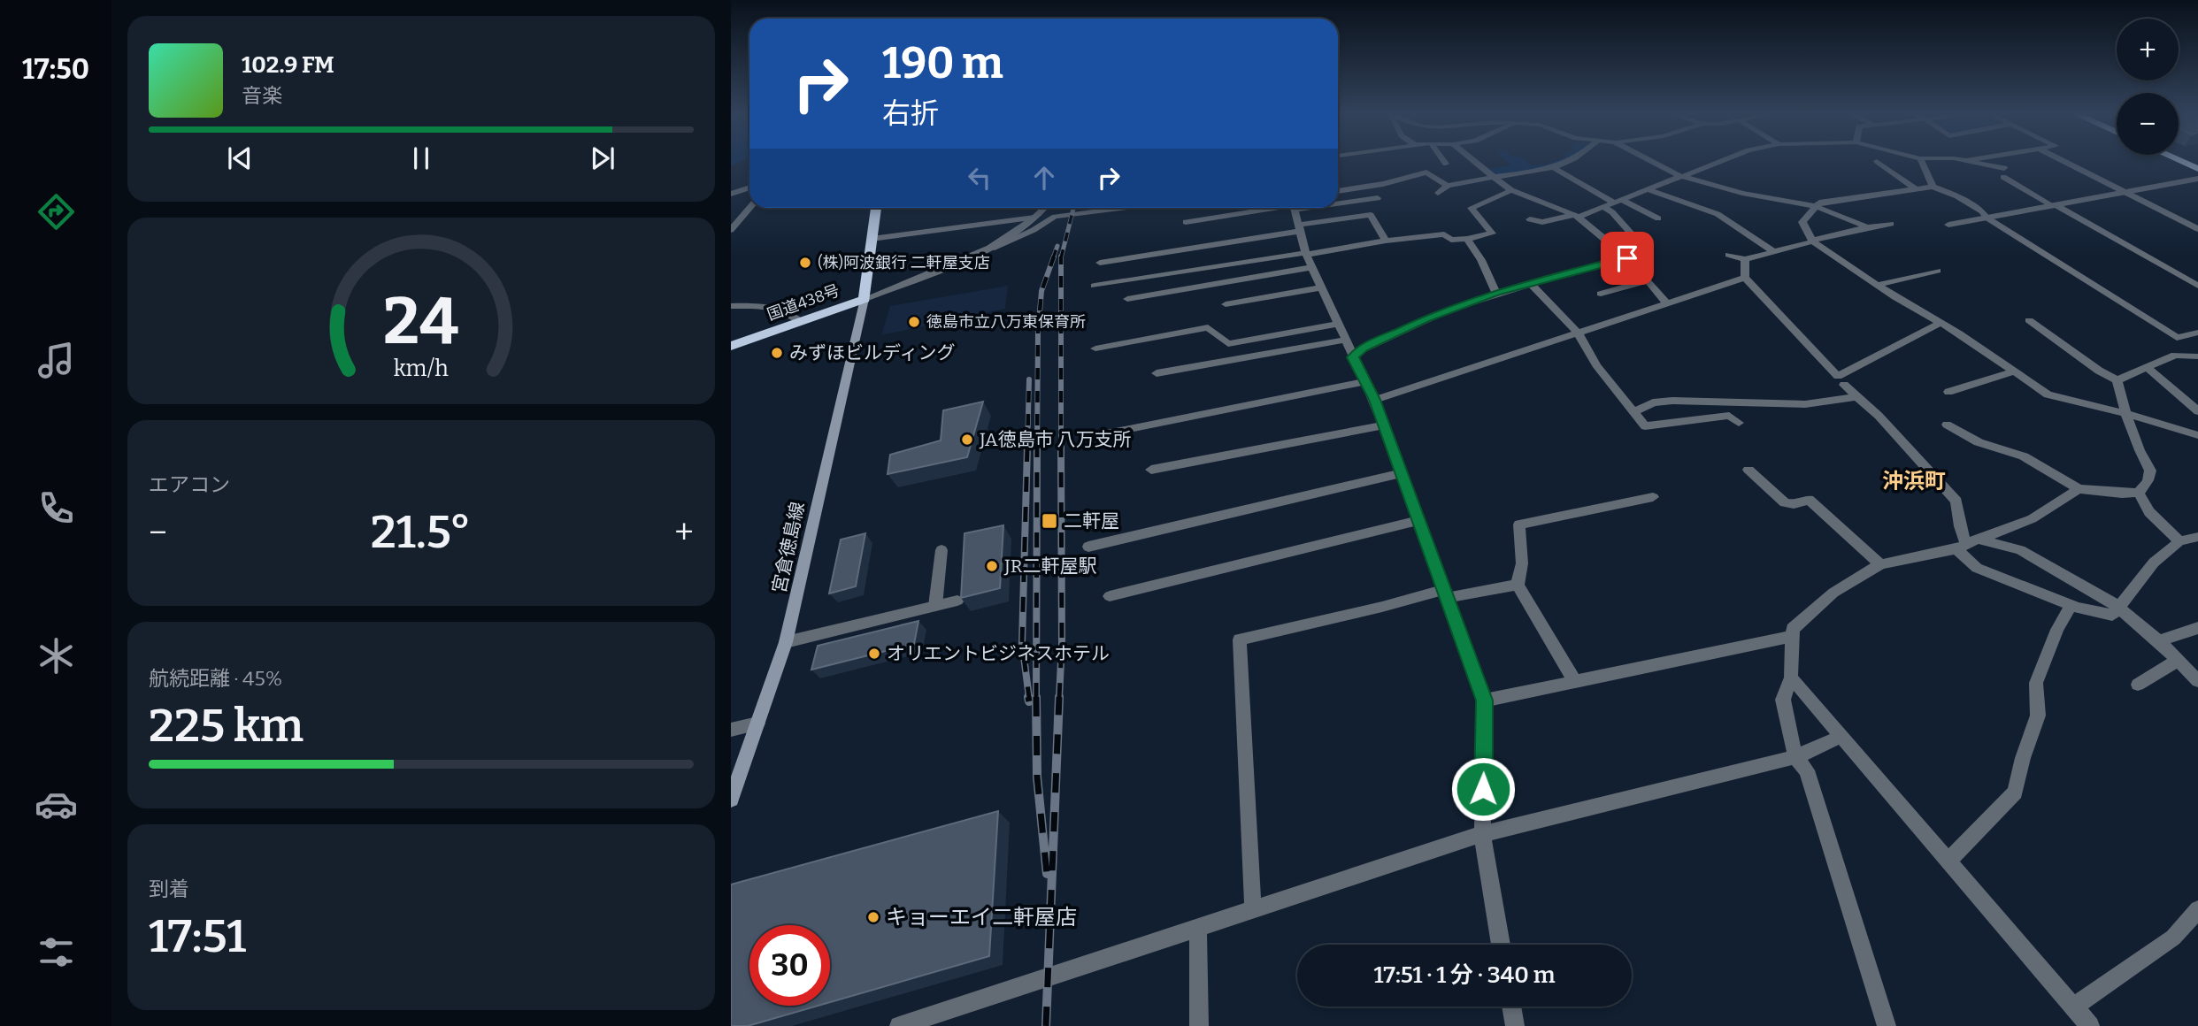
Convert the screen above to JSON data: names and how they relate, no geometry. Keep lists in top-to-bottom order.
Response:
{
  "streets": {
    "highway": ["国道438号"],
    "main road": ["宮倉徳島線"]
  },
  "crossings": [
    ["国道438号", "宮倉徳島線"]
  ],
  "districts": ["沖浜町"],
  "places": {
    "other": [
      "(株)阿波銀行 二軒屋支店",
      "徳島市立八万東保育所",
      "みずほビルディング",
      "JA徳島市 八万支所",
      "JR二軒屋駅",
      "オリエントビジネスホテル",
      "キョーエイ二軒屋店"
    ],
    "transit": ["二軒屋"]
  },
  "page": {
    "tabs": "17:50",
    "map_buttons": ["+", "−"],
    "turn": ["190 m", "右折"],
    "song": ["102.9 FM", "音楽"],
    "tile": [
      "エアコン",
      ["航続距離 · 45%", "225 km"],
      ["到着", "17:51"]
    ],
    "heat": ["−", "21.5°", "+"],
    "limit": "30",
    "trip": "17:51 · 1 分 · 340 m",
    "gauge": ["24", "km/h"]
  }
}
